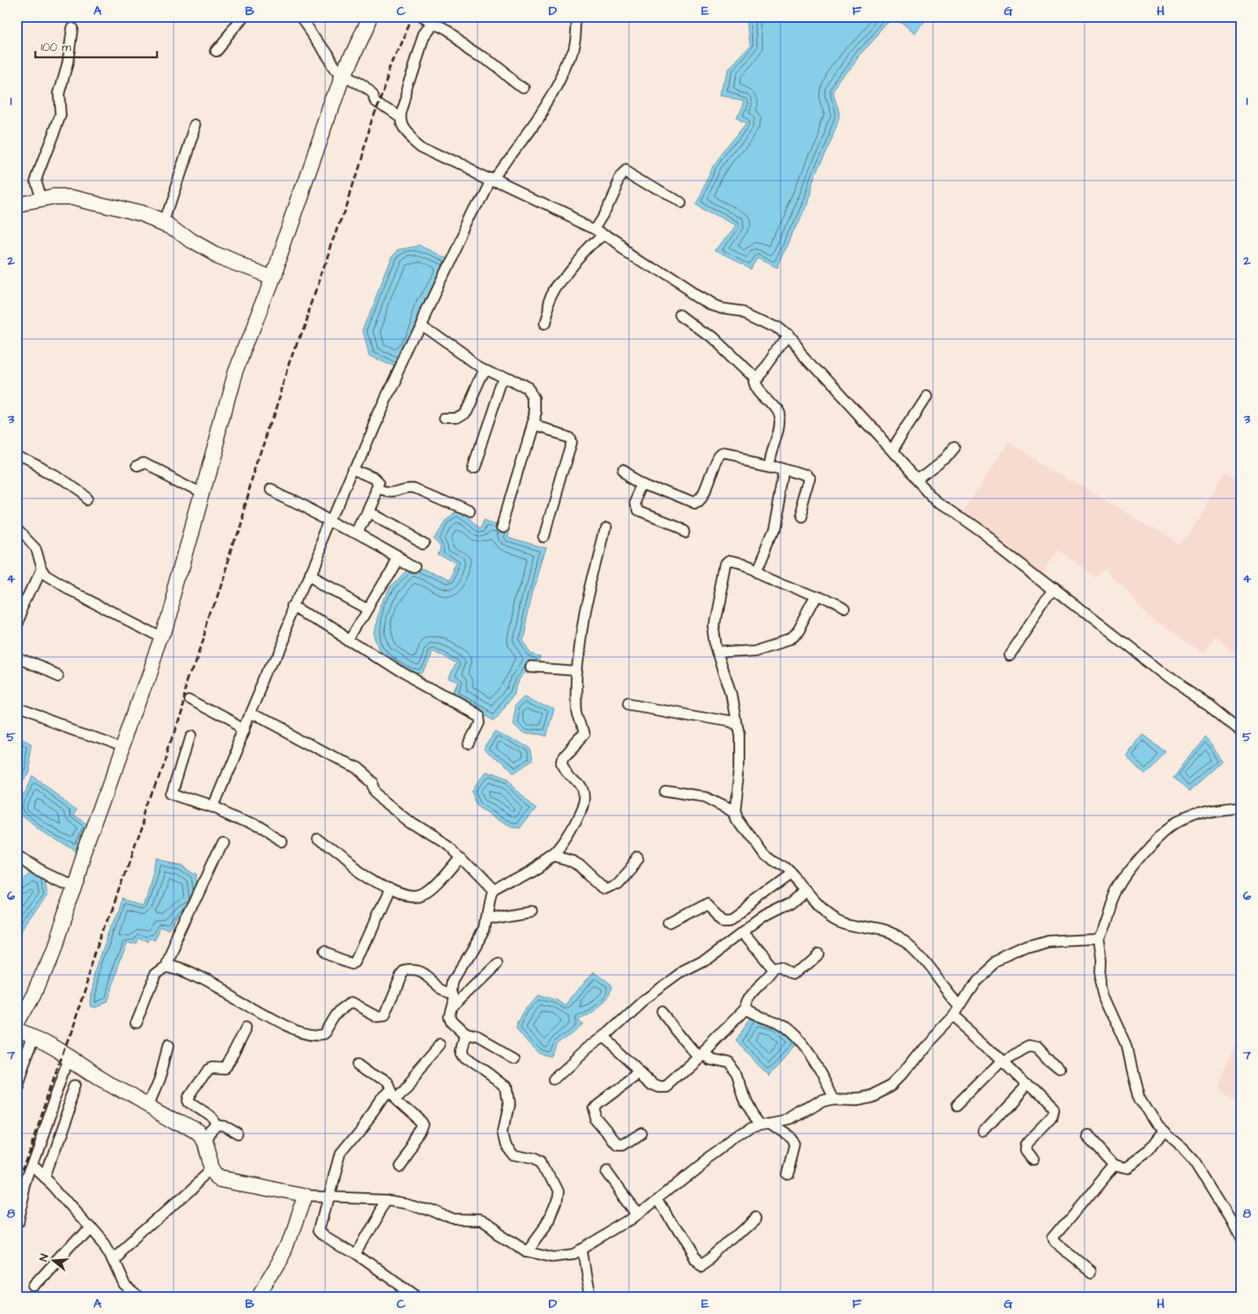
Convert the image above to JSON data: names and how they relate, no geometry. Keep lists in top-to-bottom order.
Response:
{
  "scale_bar": "100 m",
  "north": "left",
  "grid": {
    "columns": [
      "A",
      "B",
      "C",
      "D",
      "E",
      "F",
      "G",
      "H"
    ],
    "rows": [
      "1",
      "2",
      "3",
      "4",
      "5",
      "6",
      "7",
      "8"
    ]
  }
}
